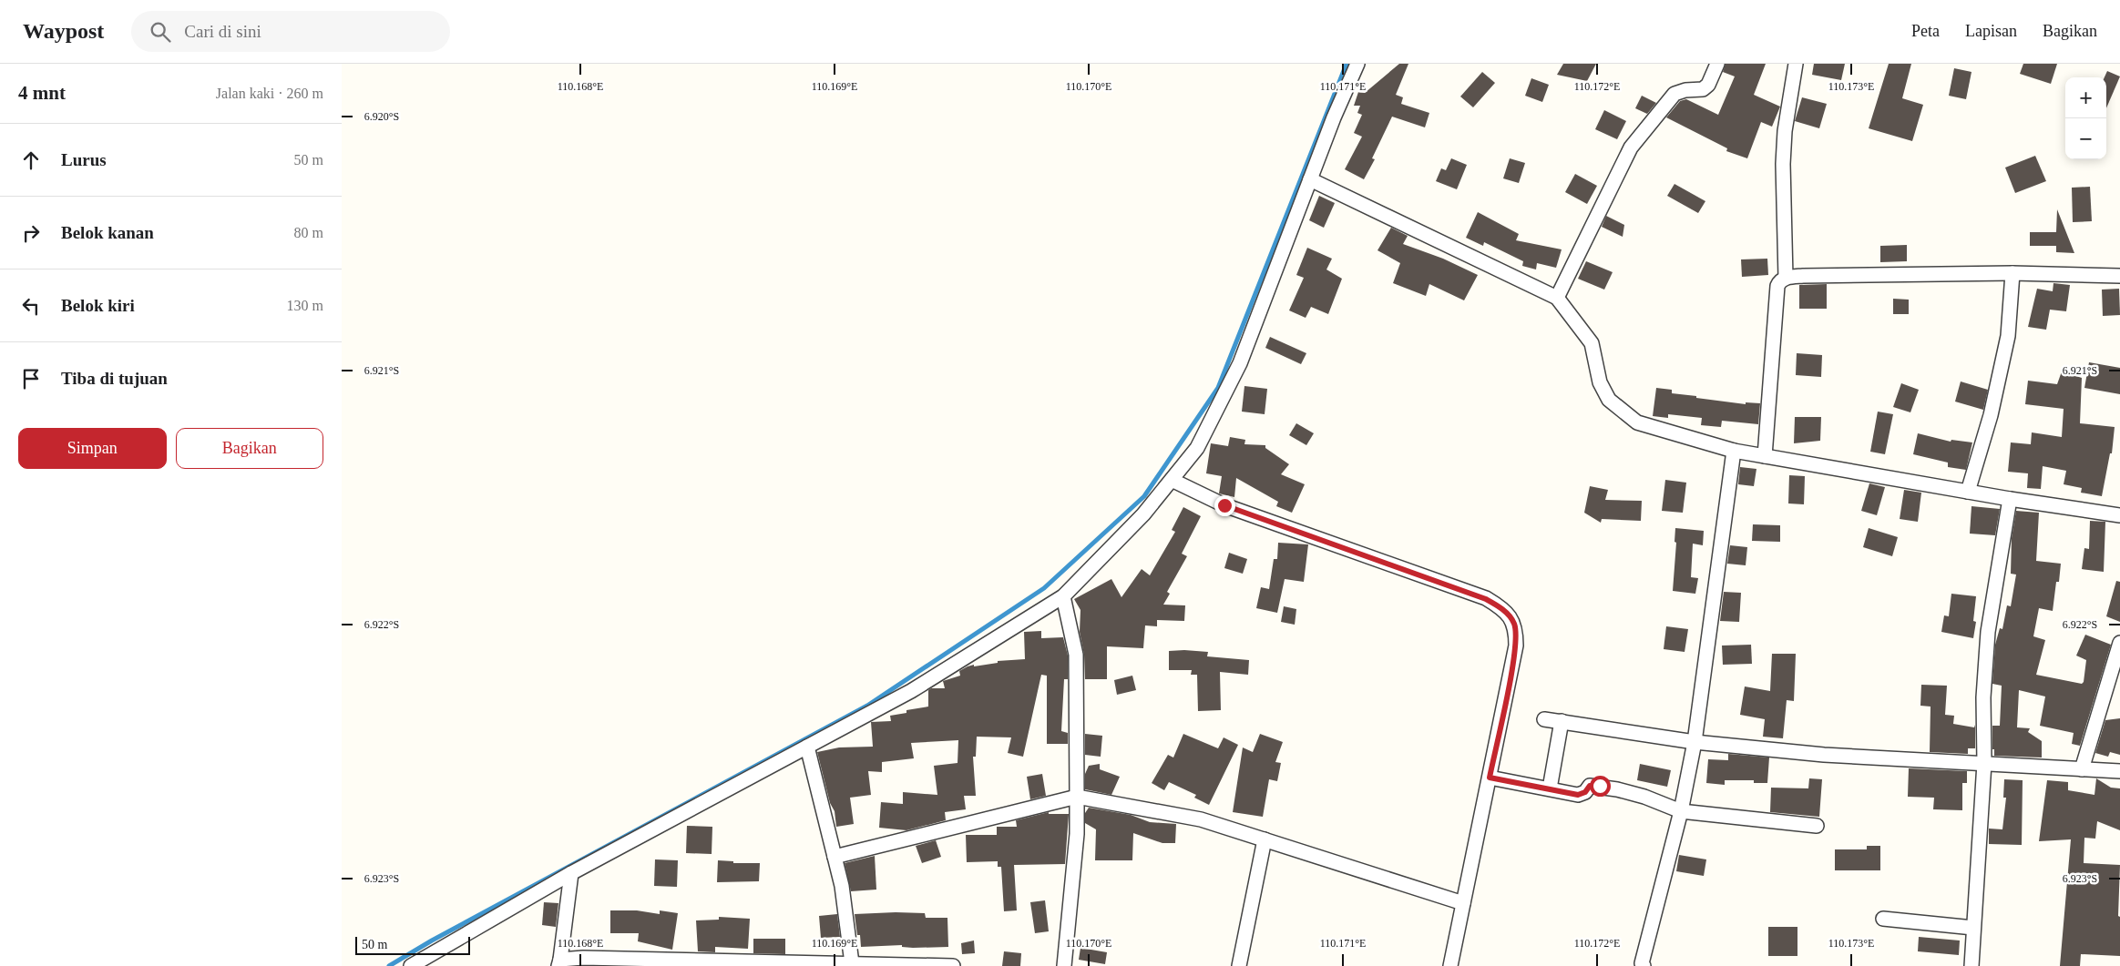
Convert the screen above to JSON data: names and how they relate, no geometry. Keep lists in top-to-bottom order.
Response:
{
  "scale_bar": "50 m",
  "page": {
    "header": "Waypost",
    "search": "Cari di sini",
    "nav": ["Peta", "Lapisan", "Bagikan"],
    "heading": ["4 mnt", "Jalan kaki · 260 m"],
    "map_buttons": ["+", "−"],
    "list": [
      ["Lurus", "50 m"],
      ["Belok kanan", "80 m"],
      ["Belok kiri", "130 m"],
      "Tiba di tujuan"
    ],
    "buttons": ["Simpan", "Bagikan"],
    "scale": "50 m"
  },
  "coordinates": [
    "110.168°E",
    "110.169°E",
    "110.170°E",
    "110.171°E",
    "110.172°E",
    "110.173°E",
    "6.920°S",
    "6.921°S",
    "6.922°S",
    "6.923°S"
  ]
}
